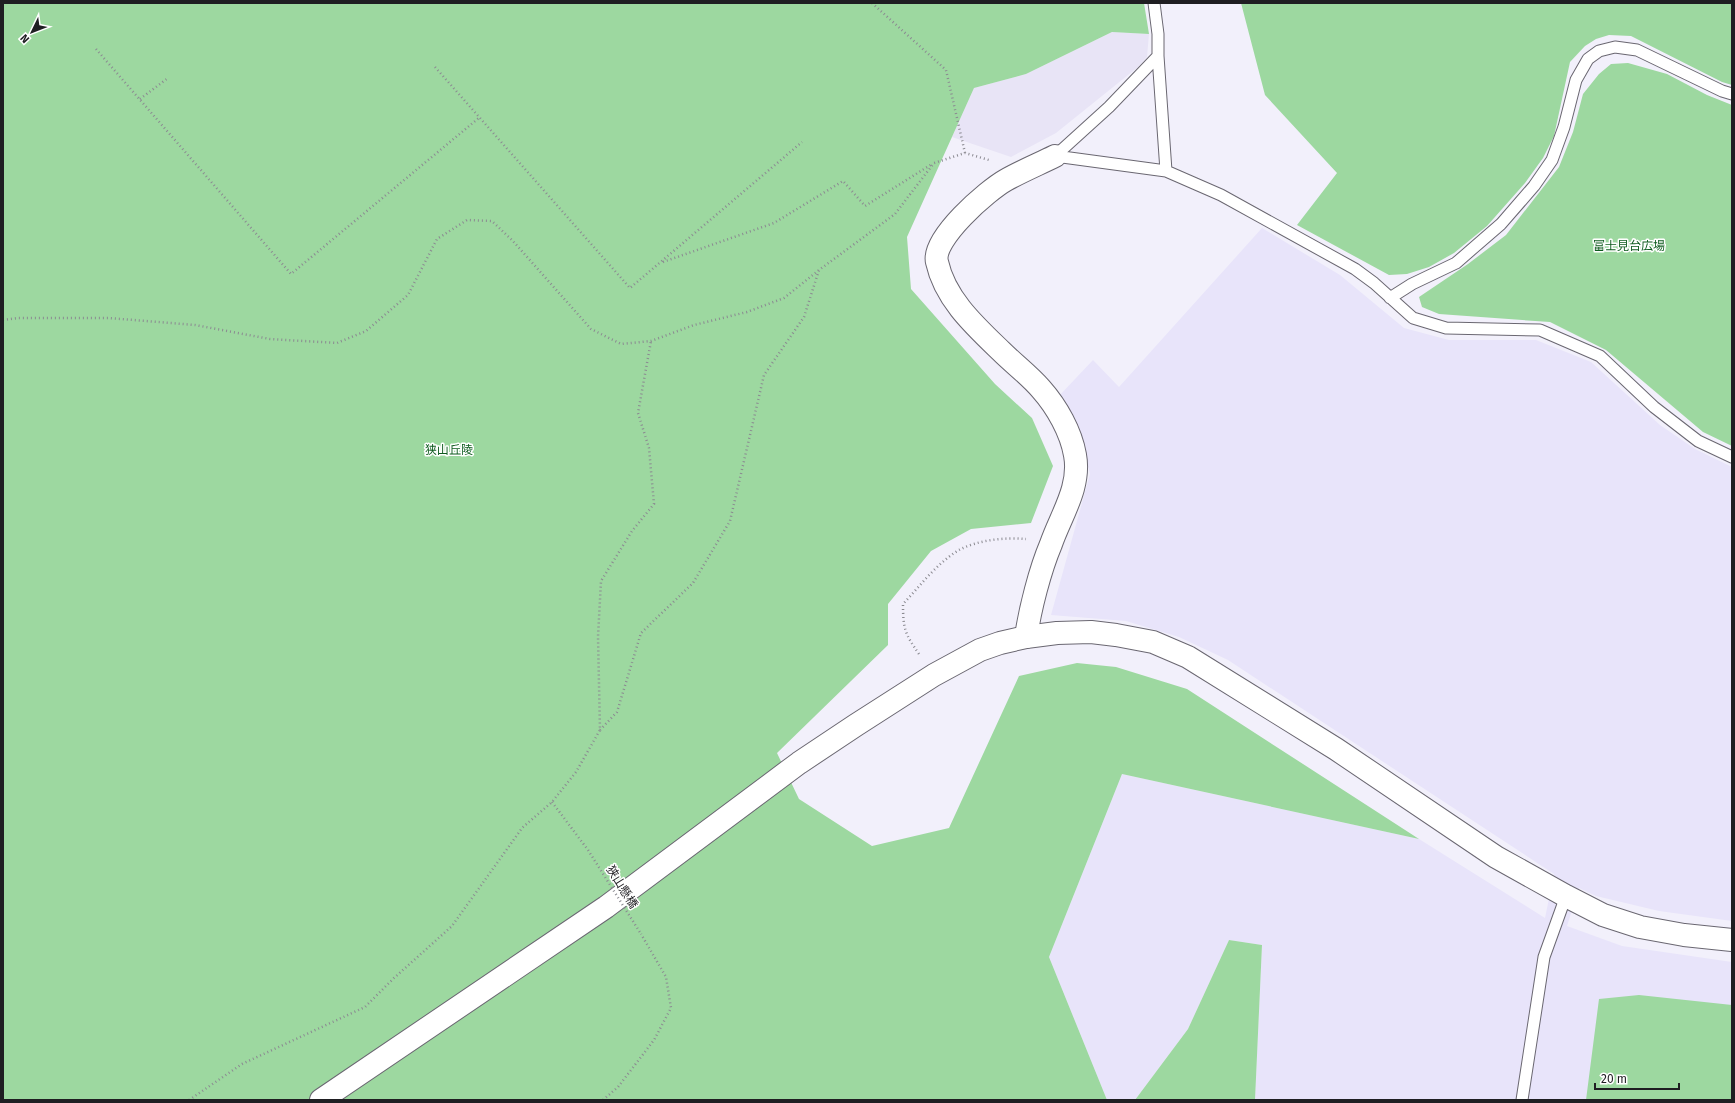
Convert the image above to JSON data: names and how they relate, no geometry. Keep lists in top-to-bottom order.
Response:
{
  "streets": {
    "path": ["狭山懸橋"]
  },
  "parks": ["富士見台広場", "狭山丘陵"],
  "scale_bar": "20 m",
  "north": "bottom left"
}
